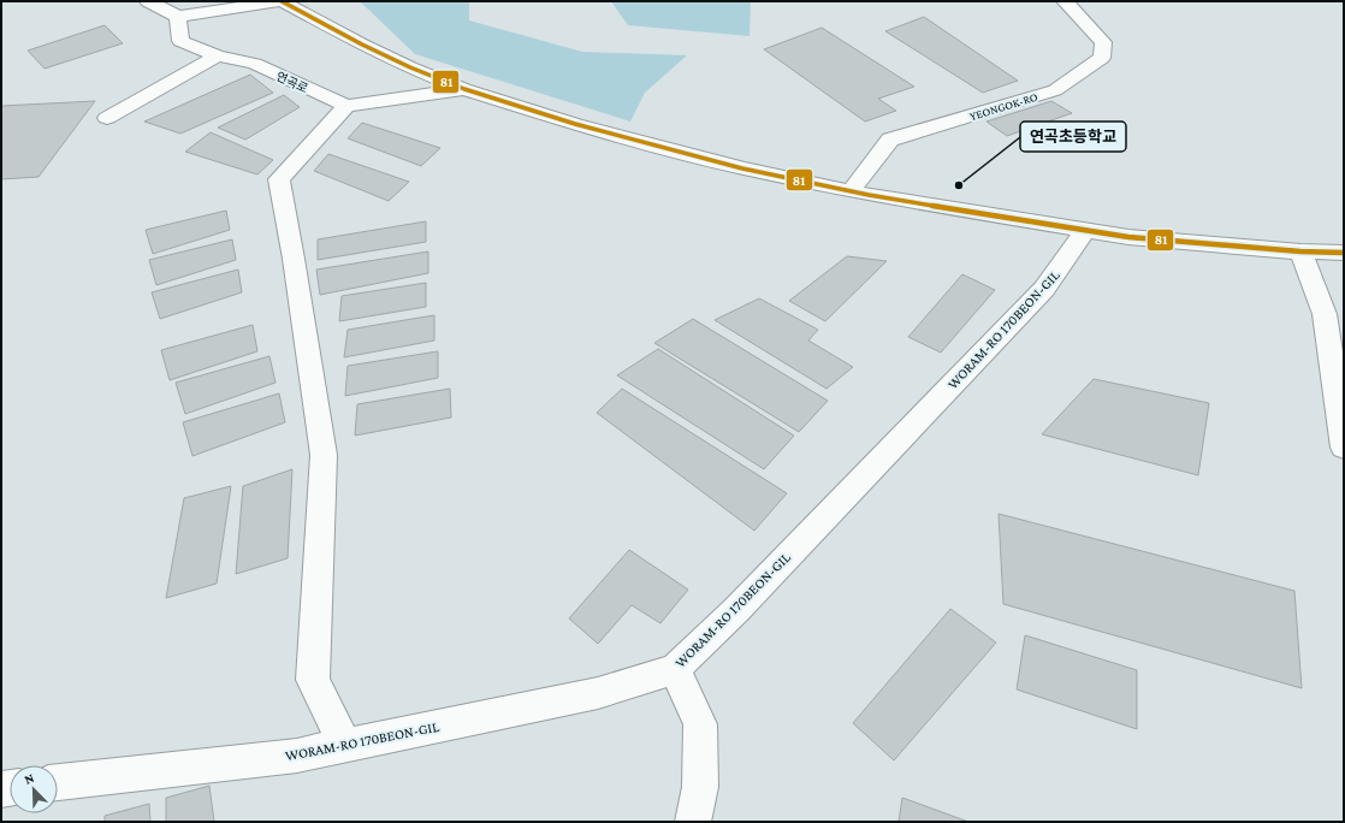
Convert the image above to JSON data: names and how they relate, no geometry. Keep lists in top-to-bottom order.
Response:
{
  "streets": {
    "street": ["연곡로", "YEONGOK-RO", "WORAM-RO 170BEON-GIL"]
  },
  "places": ["연곡초등학교"],
  "lines": ["transit line 81"],
  "north": "top left"
}
